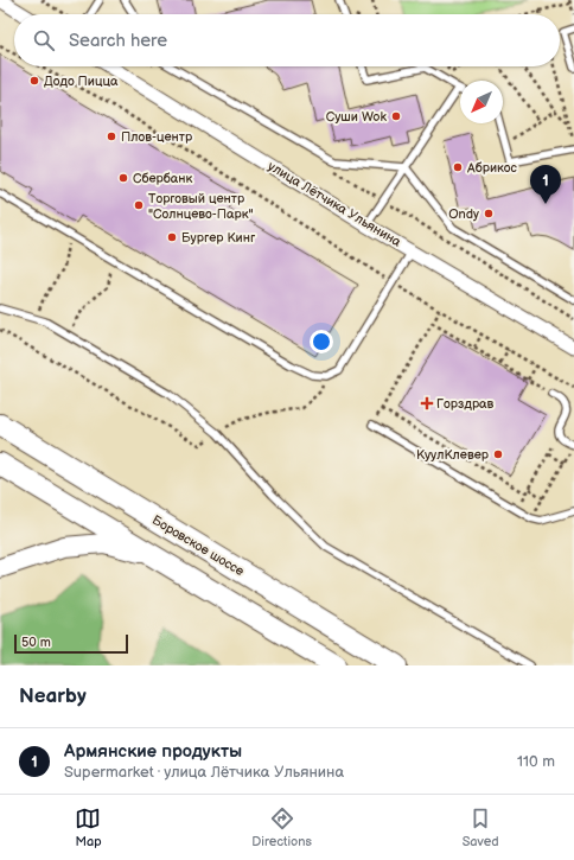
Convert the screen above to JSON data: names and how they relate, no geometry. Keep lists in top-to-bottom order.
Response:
{
  "streets": {
    "main road": ["Боровское шоссе"],
    "street": ["улица Лётчика Ульянина"]
  },
  "places": {
    "other": [
      "Додо Пицца",
      "Суши Wok",
      "Плов-центр",
      "Абрикос",
      "Сбербанк",
      "Торговый центр \"Солнцево-Парк\"",
      "Ondy",
      "Бургер Кинг",
      "КуулКлевер"
    ],
    "health": ["Горздрав"]
  },
  "scale_bar": "50 m",
  "north": "bottom left",
  "page": {
    "search": "Search here",
    "pins": "1",
    "scale": "50 m",
    "heading": "Nearby",
    "list": [
      {
        "mark": "1",
        "name": "Армянские продукты",
        "note": "Supermarket · улица Лётчика Ульянина",
        "value": "110 m"
      }
    ],
    "nav": ["Map", "Directions", "Saved"]
  }
}
